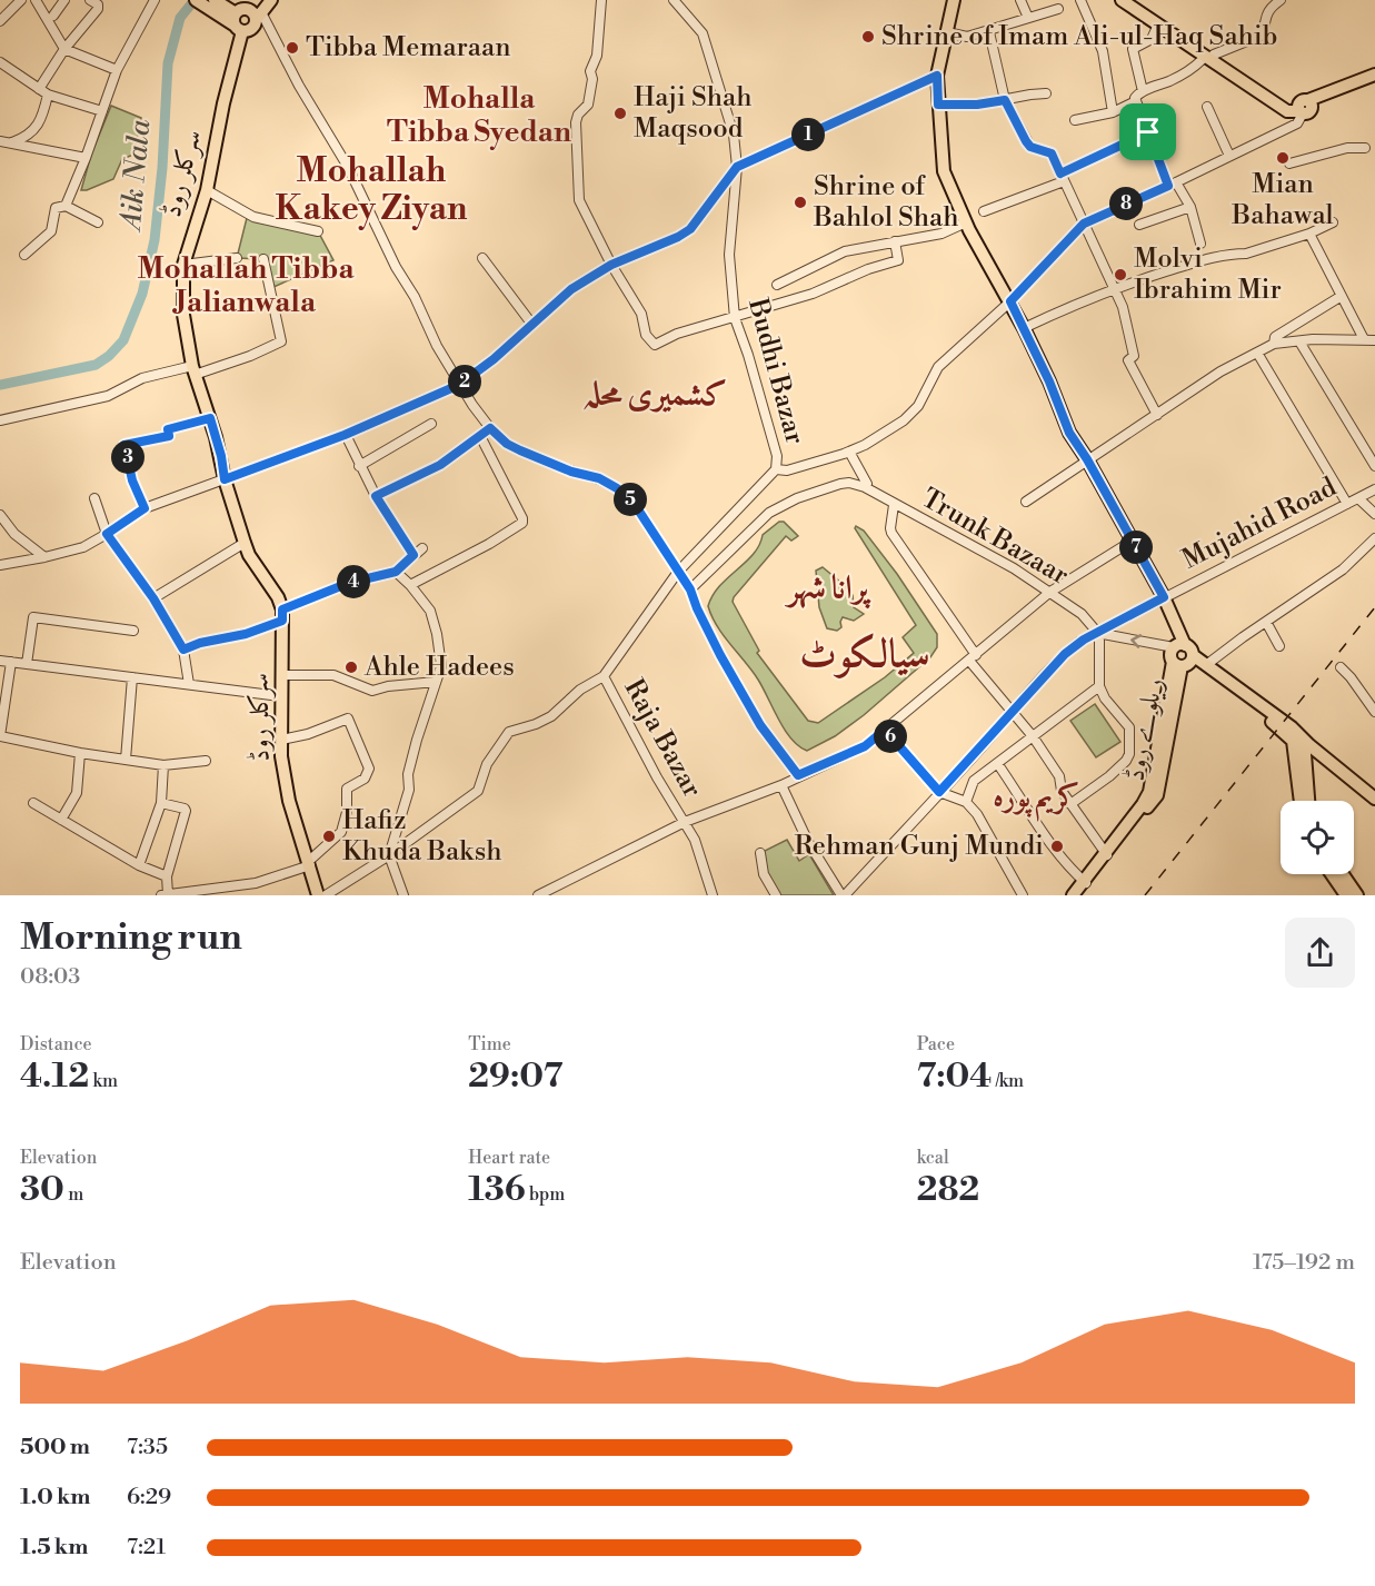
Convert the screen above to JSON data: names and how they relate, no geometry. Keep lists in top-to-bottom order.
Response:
{
  "streets": {
    "main road": ["سرکلر روڈ", "ریلوے روڈ"],
    "street": [
      "Budhi Bazar",
      "Mujahid Road",
      "Trunk Bazaar",
      "Raja Bazar"
    ]
  },
  "crossings": [
    ["Mujahid Road", "Trunk Bazaar"]
  ],
  "districts": [
    "Mohalla Tibba Syedan",
    "Mohallah Kakey Ziyan",
    "Mohallah Tibba Jalianwala",
    "کشمیری محلہ",
    "پرانا شہر",
    "سیالکوٹ",
    "کریم پورہ"
  ],
  "water": ["Aik Nala"],
  "places": [
    "Shrine of Imam Ali-ul-Haq Sahib",
    "Tibba Memaraan",
    "Haji Shah Maqsood",
    "Mian Bahawal",
    "Shrine of Bahlol Shah",
    "Molvi Ibrahim Mir",
    "Ahle Hadees",
    "Hafiz Khuda Baksh",
    "Rehman Gunj Mundi"
  ],
  "page": {
    "pins": [
      "1",
      "8",
      "2",
      "3",
      "5",
      "7",
      "4",
      "6"
    ],
    "heading": ["Morning run", "08:03"],
    "stats": [
      ["Distance", "4.12 km"],
      ["Time", "29:07"],
      ["Pace", "7:04 /km"],
      ["Elevation", "30 m"],
      ["Heart rate", "136 bpm"],
      ["kcal", "282"]
    ],
    "chart": ["Elevation", "175–192 m"],
    "list": [
      {
        "name": "500 m",
        "note": "7:35"
      },
      {
        "name": "1.0 km",
        "note": "6:29"
      },
      {
        "name": "1.5 km",
        "note": "7:21"
      }
    ]
  }
}
